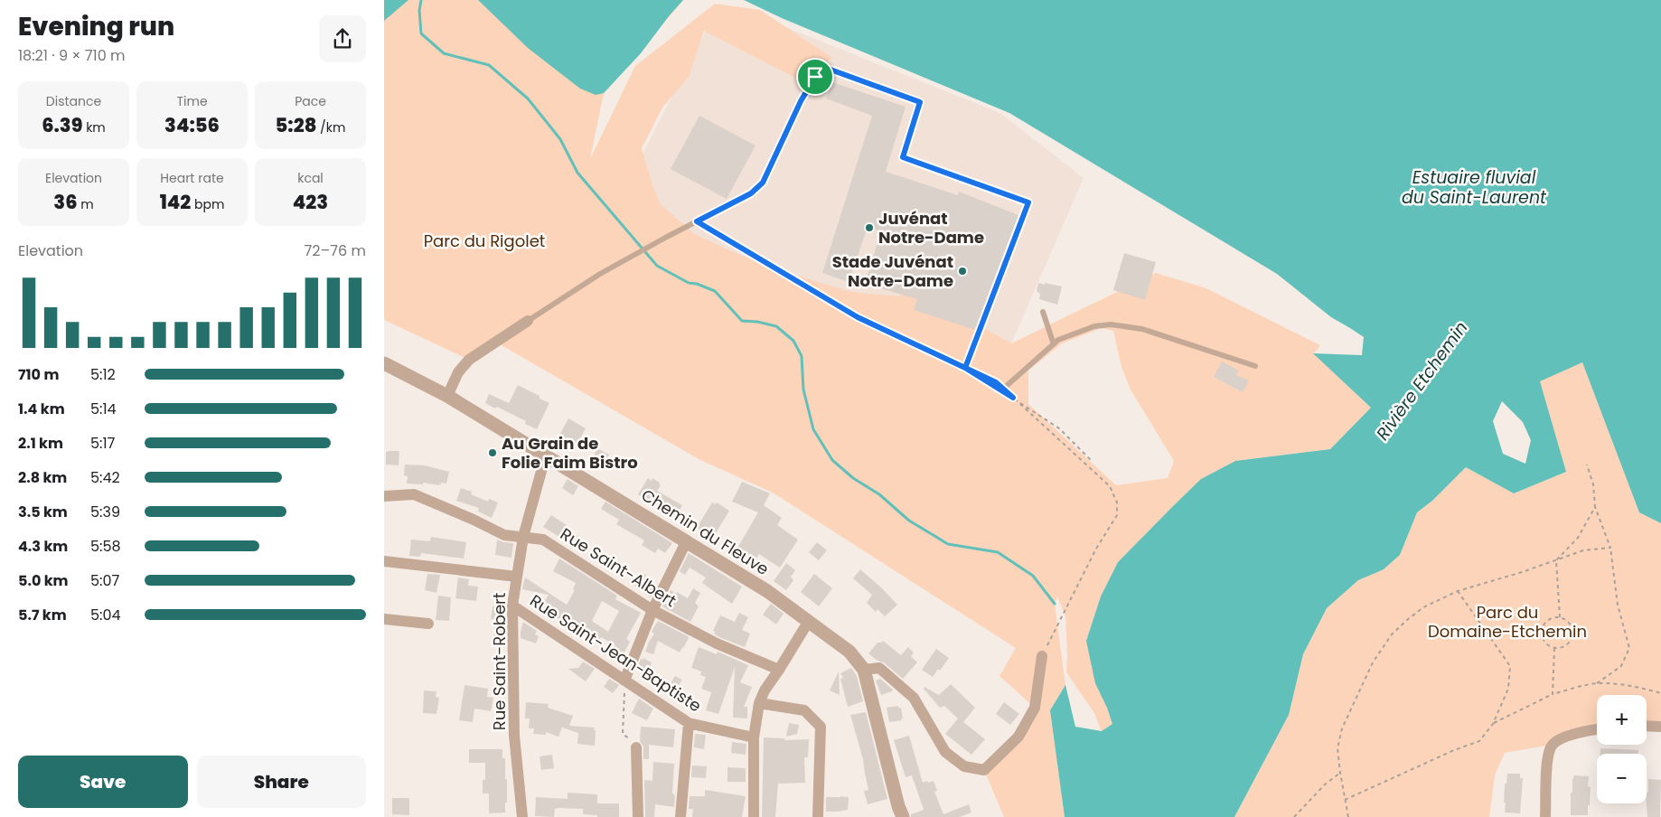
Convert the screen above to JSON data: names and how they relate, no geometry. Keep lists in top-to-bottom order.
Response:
{
  "streets": {
    "street": [
      "Chemin du Fleuve",
      "Rue Saint-Albert",
      "Rue Saint-Jean-Baptiste",
      "Rue Saint-Robert"
    ]
  },
  "crossings": [
    ["Chemin du Fleuve", "Rue Saint-Robert"],
    ["Rue Saint-Albert", "Rue Saint-Robert"],
    ["Rue Saint-Jean-Baptiste", "Rue Saint-Robert"]
  ],
  "water": ["Estuaire fluvial du Saint-Laurent", "Rivière Etchemin"],
  "parks": ["Parc du Rigolet", "Parc du Domaine-Etchemin"],
  "places": ["Juvénat Notre-Dame", "Stade Juvénat Notre-Dame", "Au Grain de Folie Faim Bistro"],
  "page": {
    "heading": ["Evening run", "18:21 · 9 × 710 m"],
    "stats": [
      ["Distance", "6.39 km"],
      ["Time", "34:56"],
      ["Pace", "5:28 /km"],
      ["Elevation", "36 m"],
      ["Heart rate", "142 bpm"],
      ["kcal", "423"]
    ],
    "chart": ["Elevation", "72–76 m"],
    "list": [
      {
        "name": "710 m",
        "note": "5:12"
      },
      {
        "name": "1.4 km",
        "note": "5:14"
      },
      {
        "name": "2.1 km",
        "note": "5:17"
      },
      {
        "name": "2.8 km",
        "note": "5:42"
      },
      {
        "name": "3.5 km",
        "note": "5:39"
      },
      {
        "name": "4.3 km",
        "note": "5:58"
      },
      {
        "name": "5.0 km",
        "note": "5:07"
      },
      {
        "name": "5.7 km",
        "note": "5:04"
      }
    ],
    "map_buttons": ["+", "−"],
    "buttons": ["Save", "Share"]
  }
}
